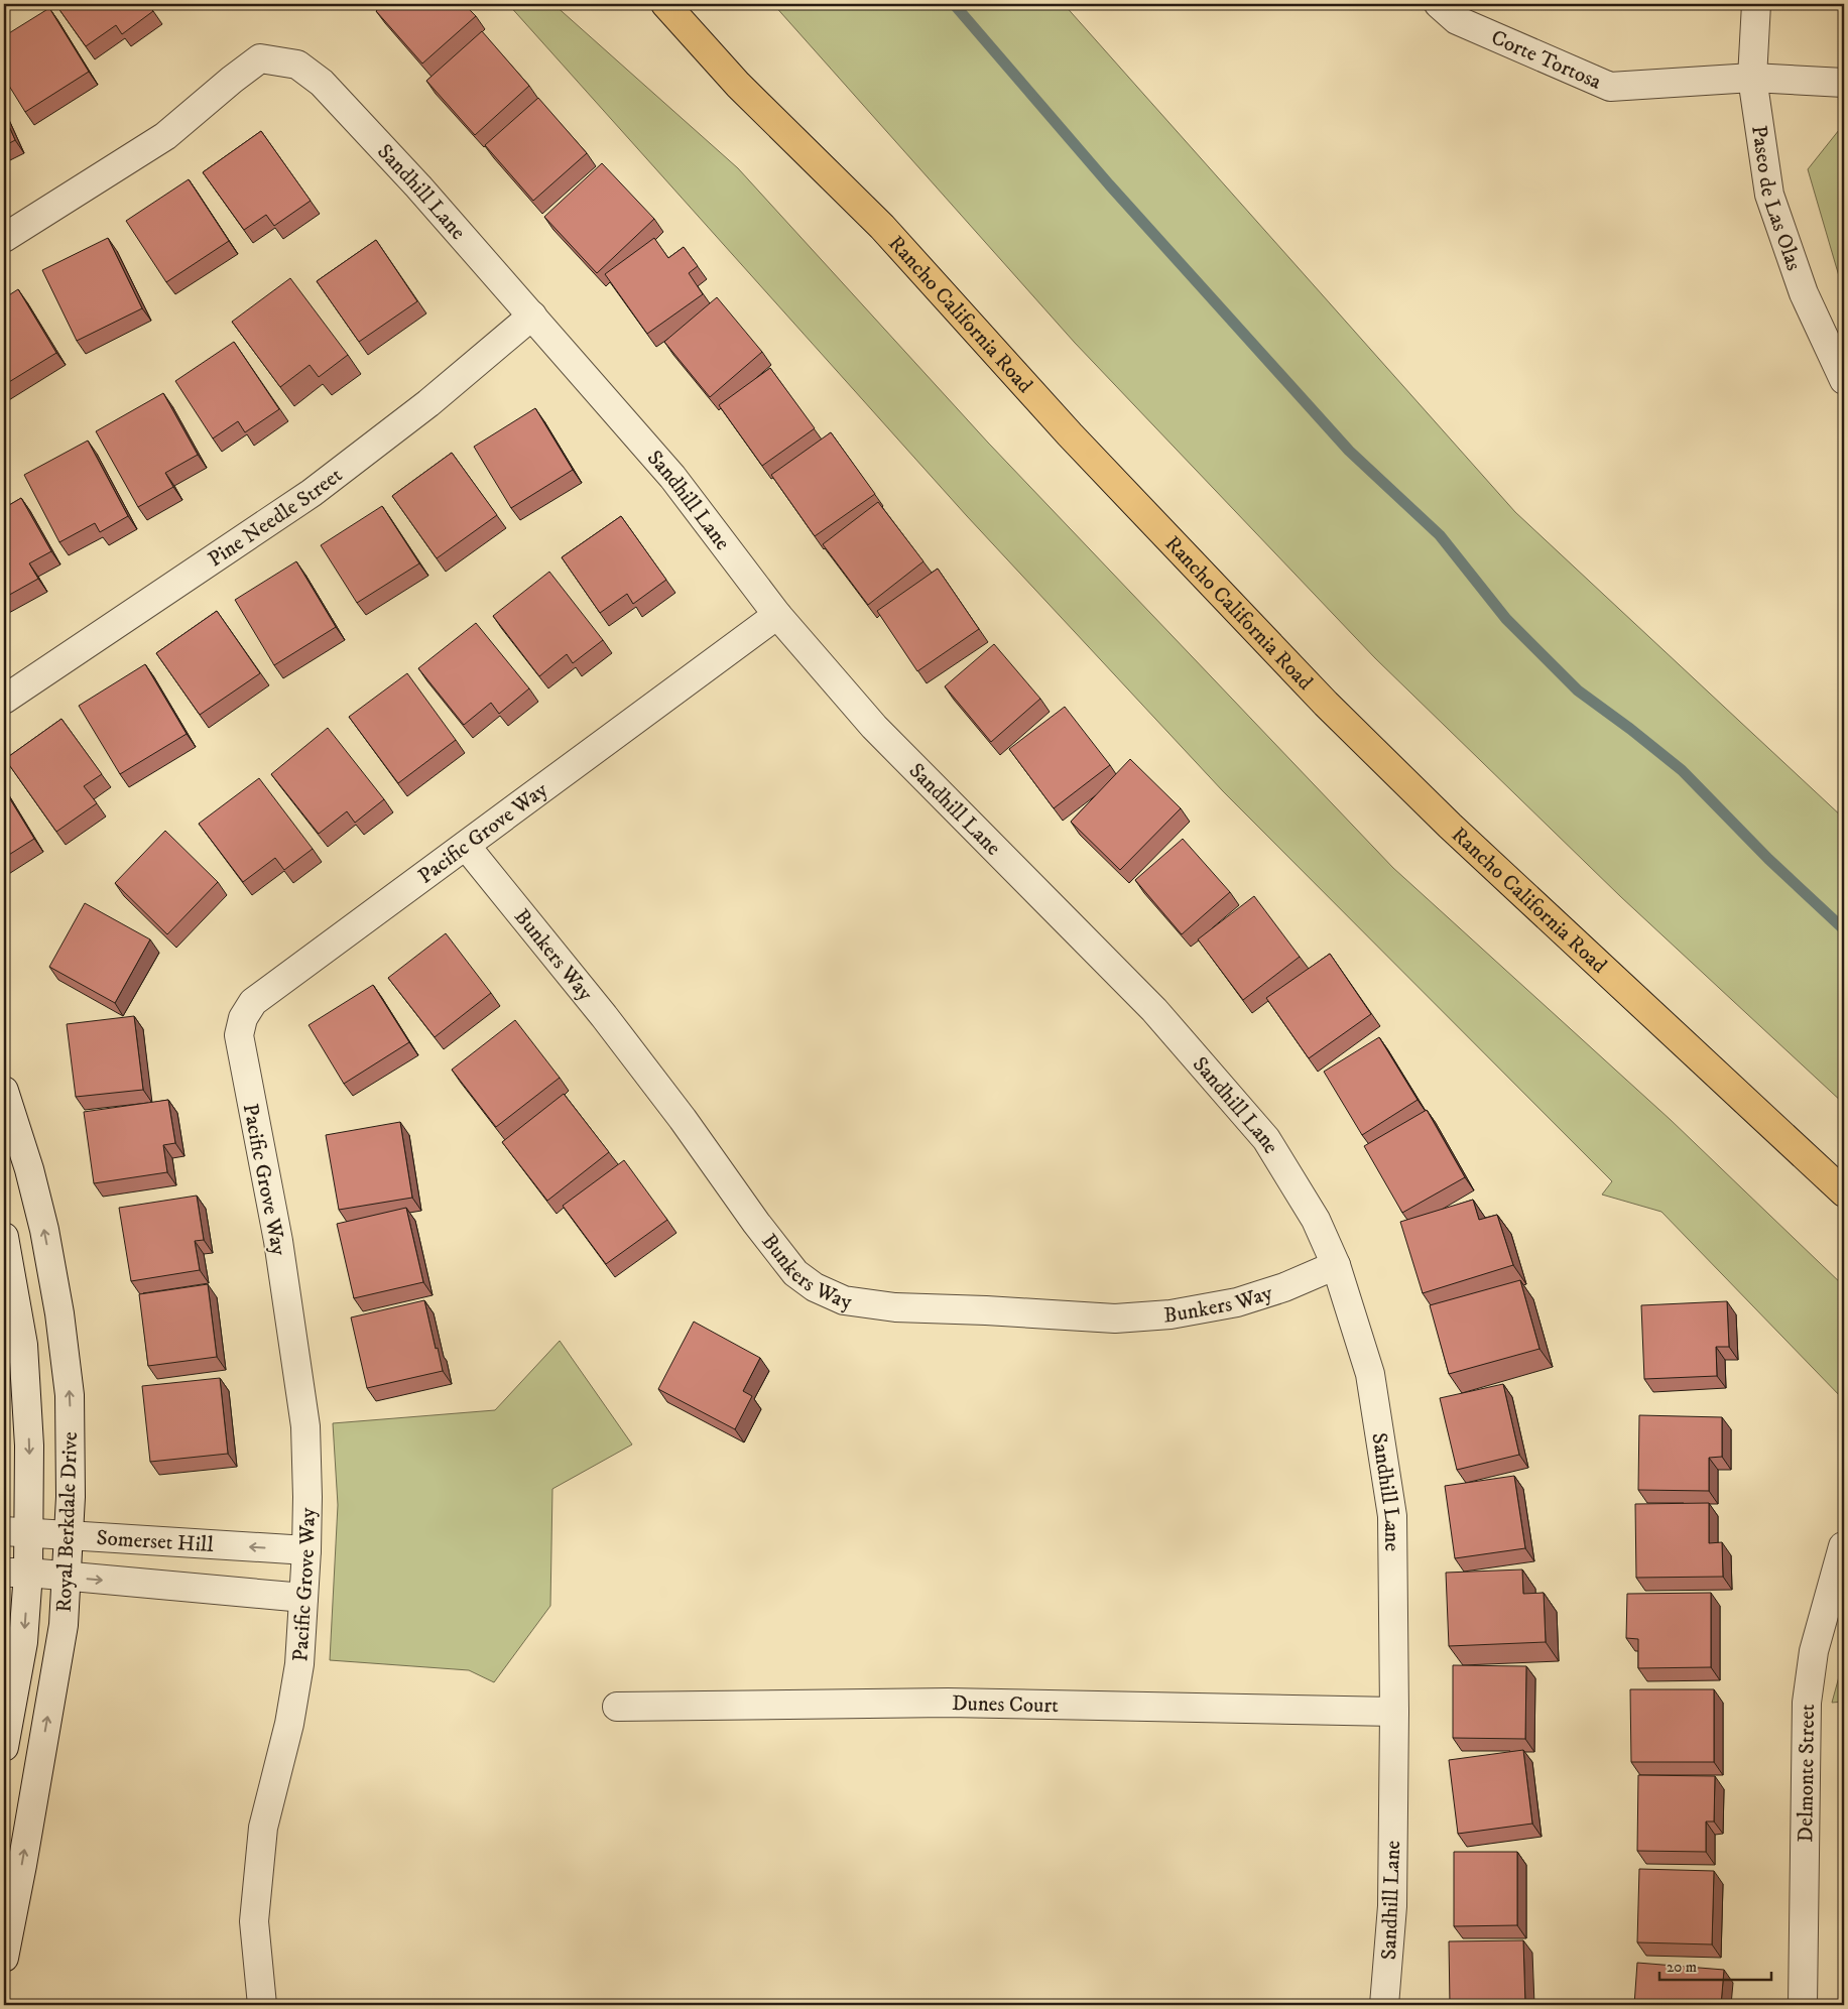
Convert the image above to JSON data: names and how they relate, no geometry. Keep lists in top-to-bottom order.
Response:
{
  "streets": {
    "main road": ["Rancho California Road"],
    "street": [
      "Corte Tortosa",
      "Sandhill Lane",
      "Paseo de Las Olas",
      "Pine Needle Street",
      "Pacific Grove Way",
      "Bunkers Way",
      "Royal Berkdale Drive",
      "Somerset Hill",
      "Dunes Court",
      "Delmonte Street"
    ]
  },
  "crossings": [
    ["Corte Tortosa", "Paseo de Las Olas"],
    ["Sandhill Lane", "Pine Needle Street"],
    ["Sandhill Lane", "Pacific Grove Way"],
    ["Sandhill Lane", "Bunkers Way"],
    ["Sandhill Lane", "Dunes Court"],
    ["Pacific Grove Way", "Bunkers Way"],
    ["Pacific Grove Way", "Somerset Hill"],
    ["Royal Berkdale Drive", "Somerset Hill"]
  ],
  "scale_bar": "20 m"
}
